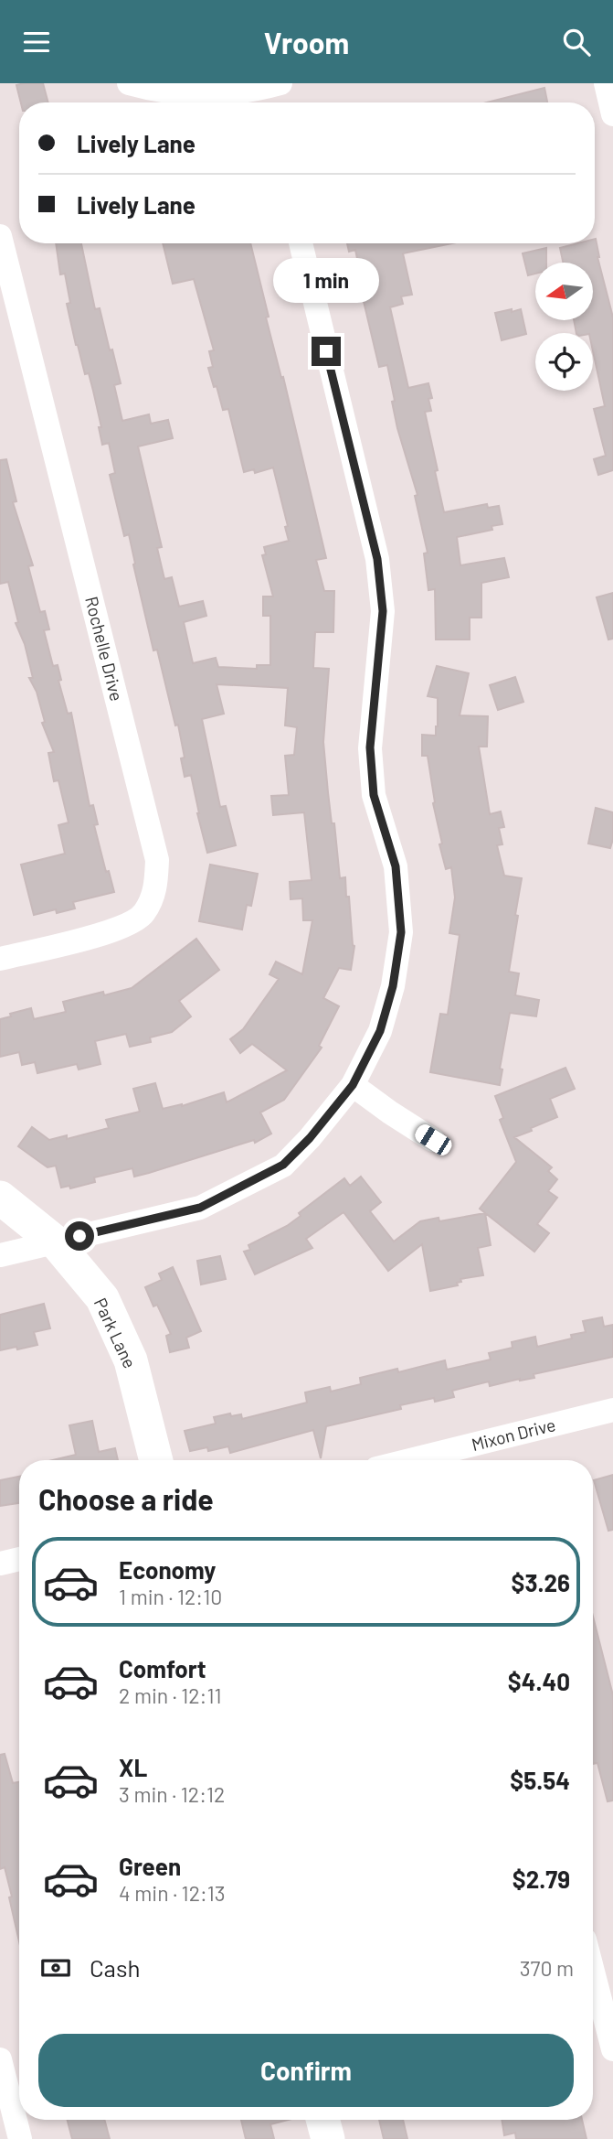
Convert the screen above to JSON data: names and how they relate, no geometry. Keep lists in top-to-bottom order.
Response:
{
  "streets": {
    "street": ["Rochelle Drive", "Park Lane", "Mixon Drive"]
  },
  "north": "left",
  "page": {
    "header": "Vroom",
    "banner": ["Lively Lane", "Lively Lane"],
    "bubble": "1 min",
    "heading": "Choose a ride",
    "list": [
      {
        "name": "Economy",
        "note": "1 min · 12:10",
        "value": "$3.26"
      },
      {
        "name": "Comfort",
        "note": "2 min · 12:11",
        "value": "$4.40"
      },
      {
        "name": "XL",
        "note": "3 min · 12:12",
        "value": "$5.54"
      },
      {
        "name": "Green",
        "note": "4 min · 12:13",
        "value": "$2.79"
      }
    ],
    "pay": ["Cash", "370 m"],
    "buttons": "Confirm"
  }
}
